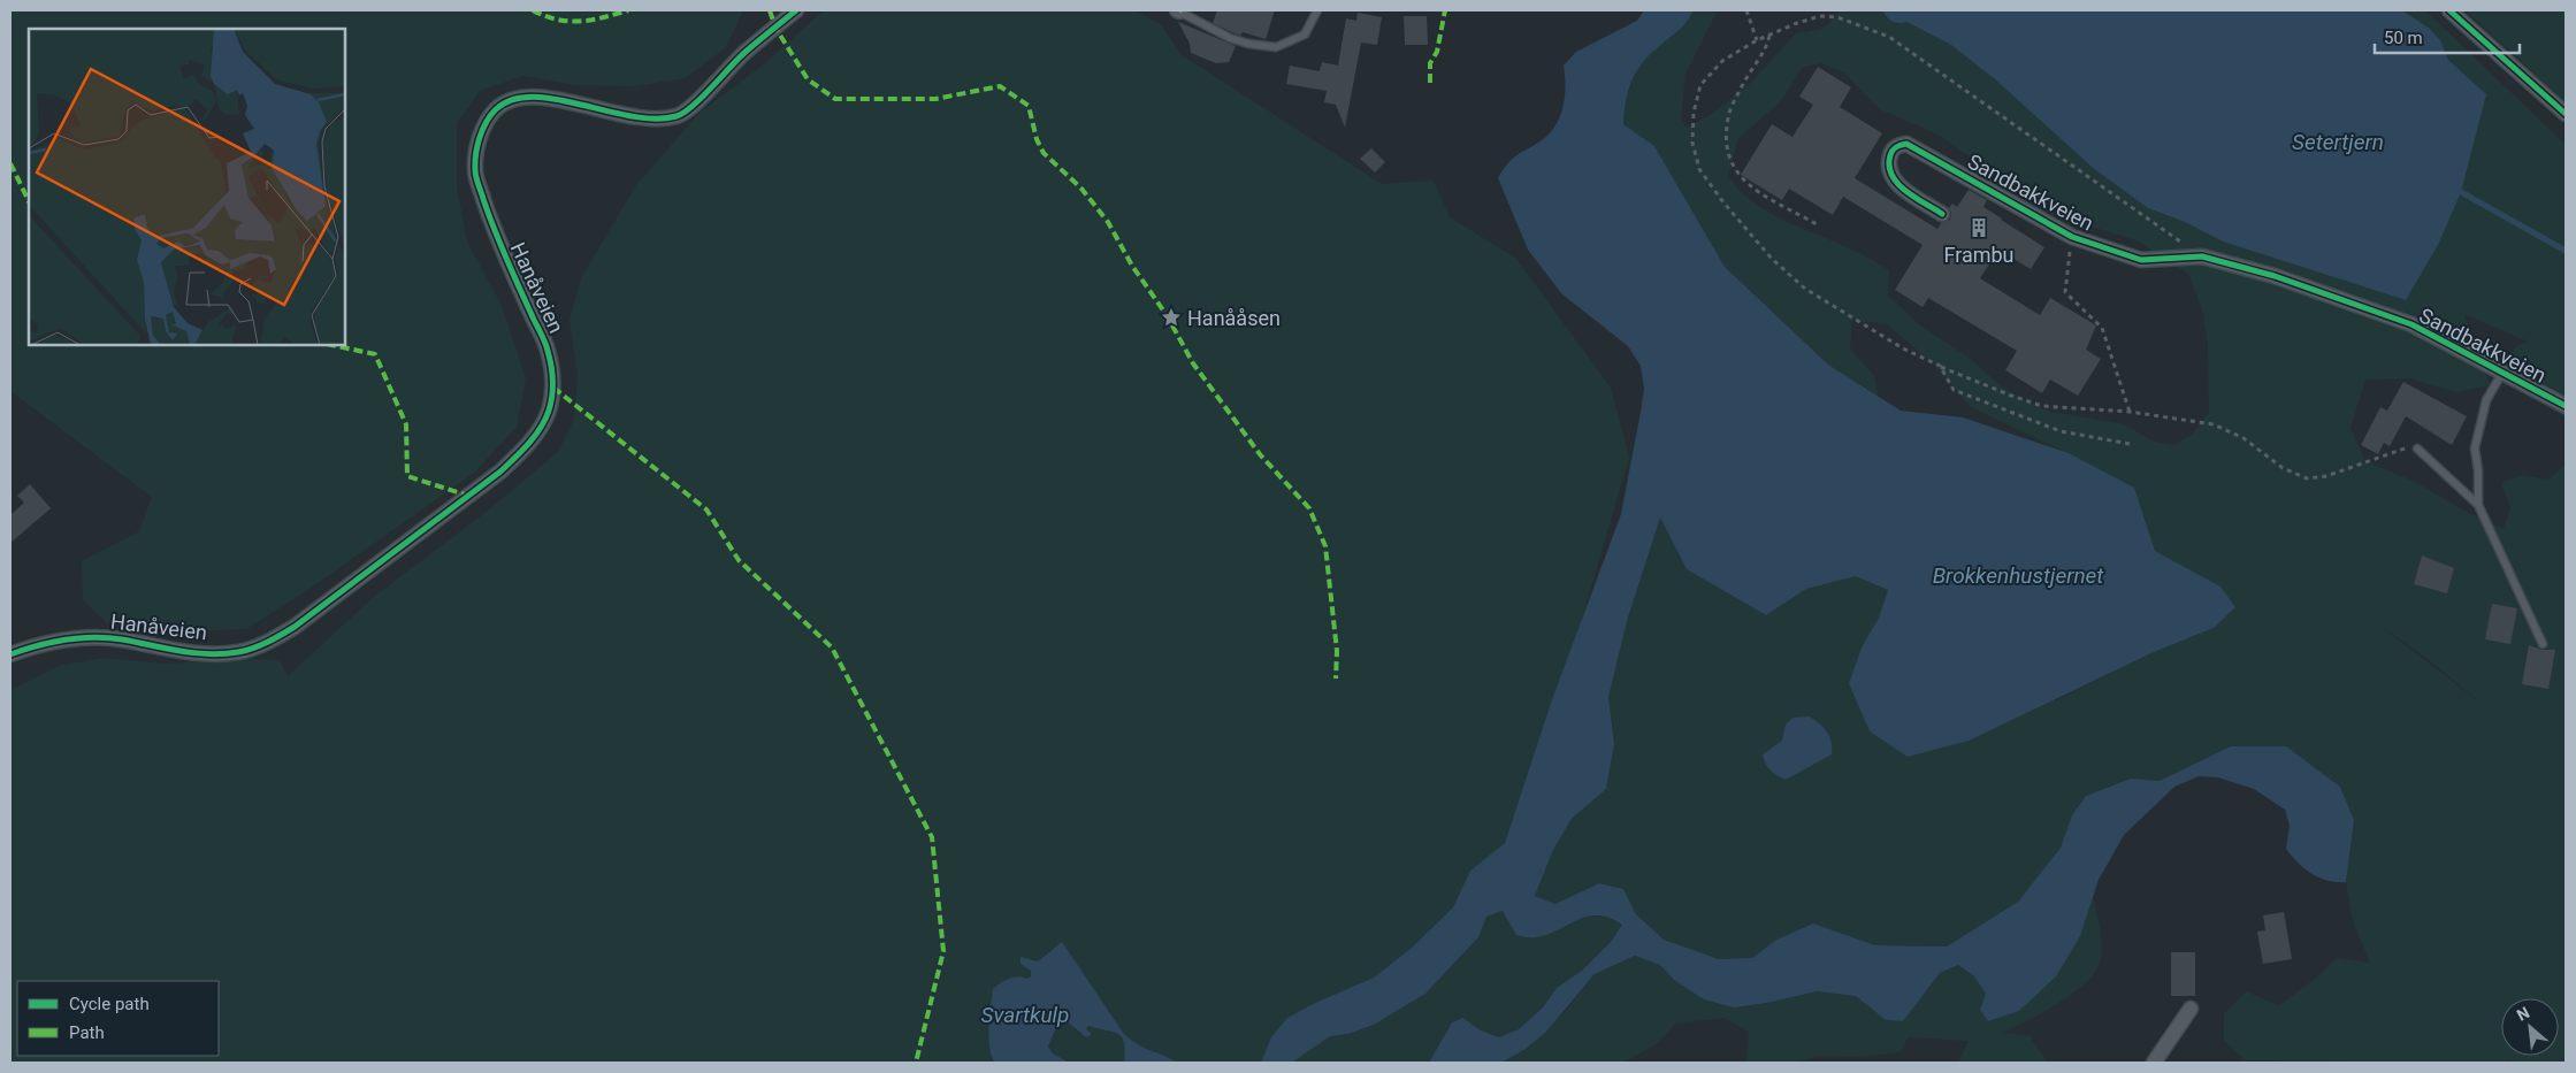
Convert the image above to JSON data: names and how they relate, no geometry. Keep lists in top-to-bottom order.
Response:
{
  "streets": {
    "street": ["Sandbakkveien", "Hanåveien"]
  },
  "water": ["Setertjern", "Brokkenhustjernet", "Svartkulp"],
  "places": {
    "building": ["Frambu"],
    "place": ["Hanååsen"]
  },
  "legend": ["Cycle path", "Path"],
  "scale_bar": "50 m",
  "north": "top left"
}
